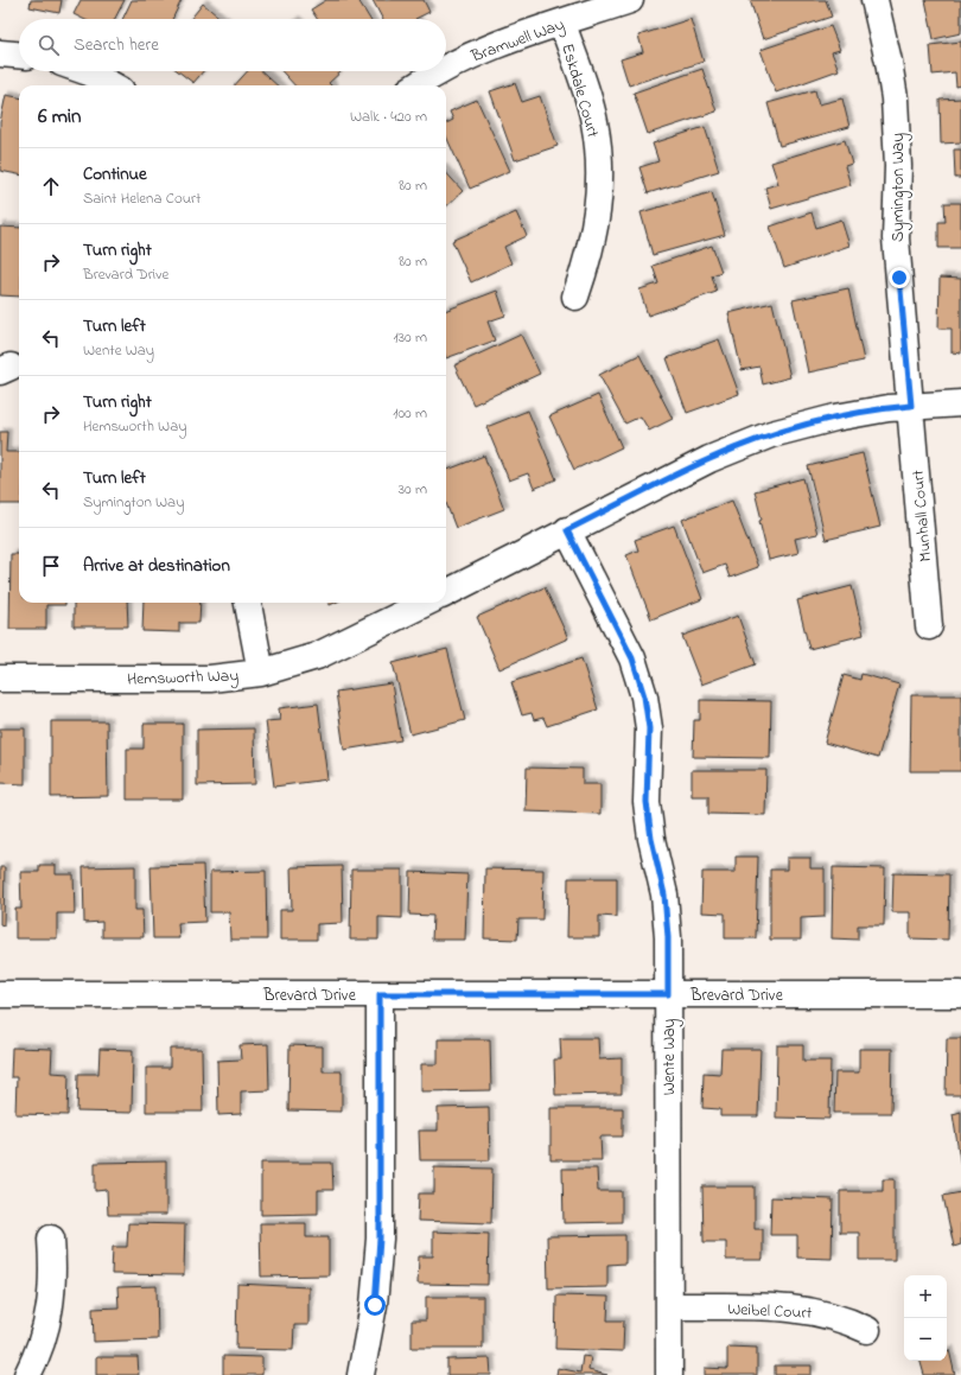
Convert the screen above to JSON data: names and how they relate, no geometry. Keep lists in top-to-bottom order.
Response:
{
  "streets": {
    "street": [
      "Bramwell Way",
      "Eskdale Court",
      "Symington Way",
      "Munhall Court",
      "Hemsworth Way",
      "Brevard Drive",
      "Wente Way",
      "Weibel Court"
    ]
  },
  "crossings": [
    ["Bramwell Way", "Eskdale Court"],
    ["Symington Way", "Munhall Court"],
    ["Brevard Drive", "Wente Way"],
    ["Wente Way", "Weibel Court"]
  ],
  "page": {
    "search": "Search here",
    "heading": ["6 min", "Walk · 420 m"],
    "list": [
      ["Continue", "Saint Helena Court", "80 m"],
      ["Turn right", "Brevard Drive", "80 m"],
      ["Turn left", "Wente Way", "130 m"],
      ["Turn right", "Hemsworth Way", "100 m"],
      ["Turn left", "Symington Way", "30 m"],
      "Arrive at destination"
    ],
    "map_buttons": ["+", "−"]
  }
}
